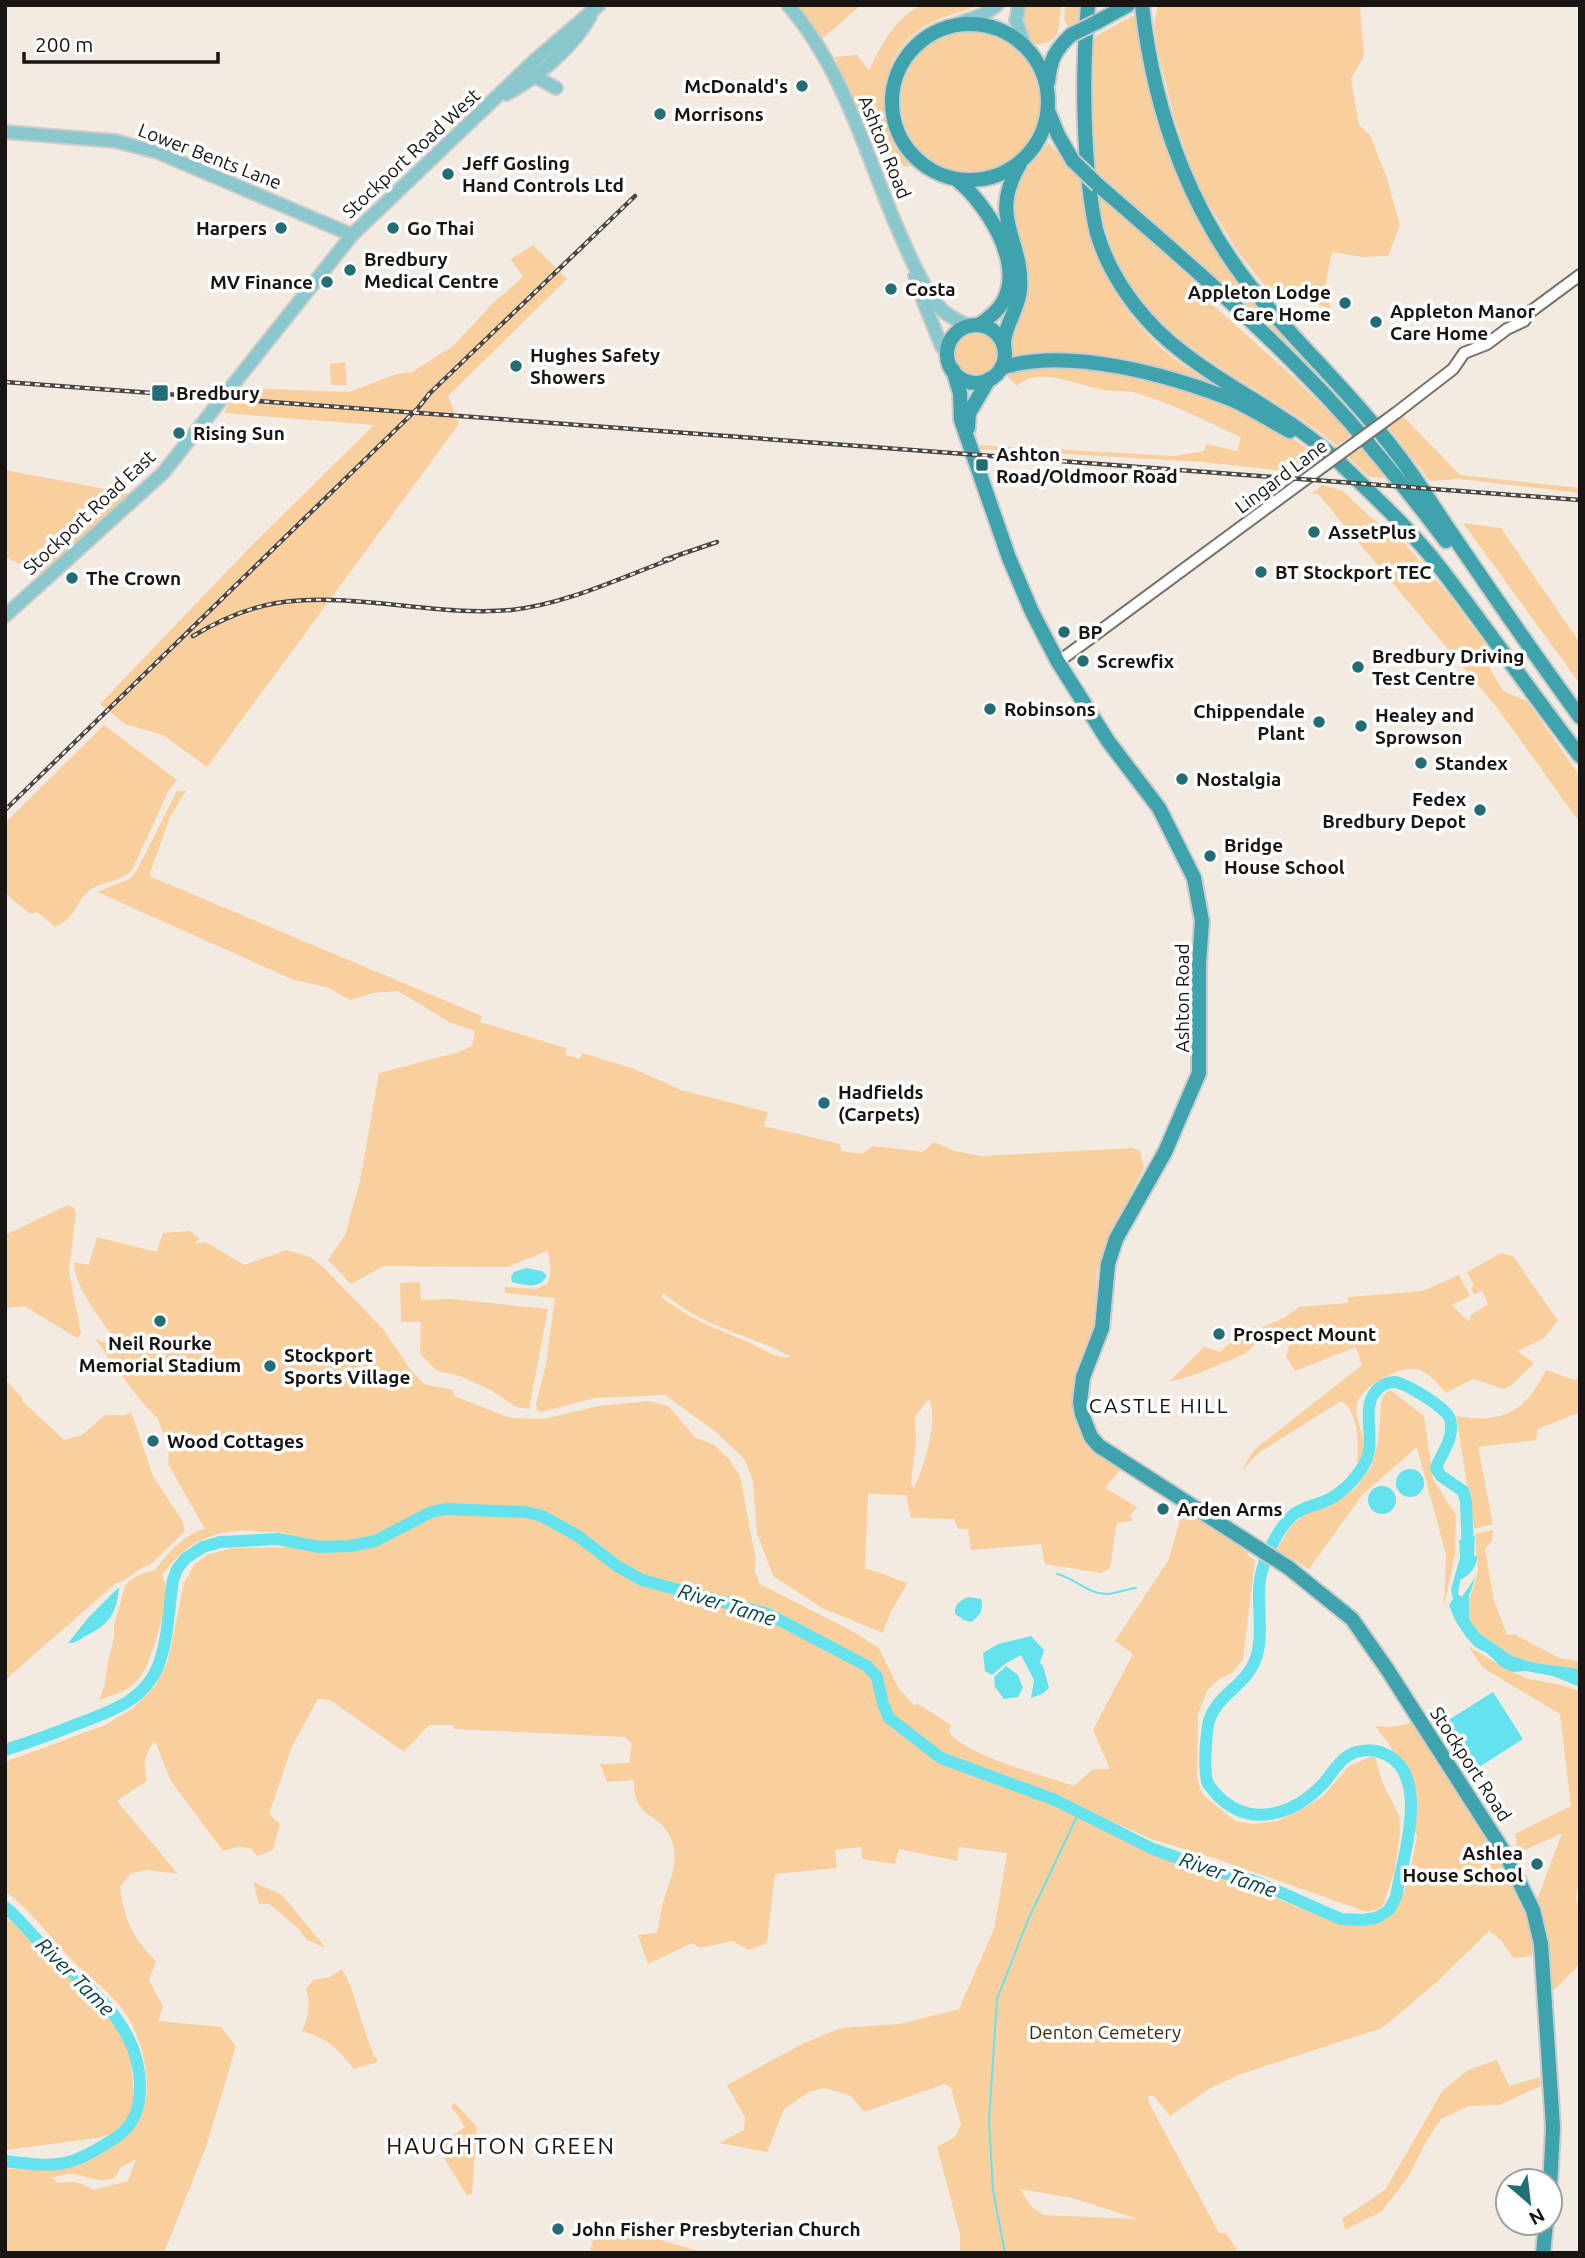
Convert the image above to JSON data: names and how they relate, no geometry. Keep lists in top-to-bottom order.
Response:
{
  "streets": {
    "highway": ["Ashton Road", "Stockport Road"],
    "main road": ["Stockport Road West", "Lower Bents Lane", "Stockport Road East"],
    "street": ["Lingard Lane"]
  },
  "crossings": [
    ["Ashton Road", "Lingard Lane"],
    ["Ashton Road", "Stockport Road"],
    ["Stockport Road West", "Lower Bents Lane"],
    ["Stockport Road West", "Stockport Road East"],
    ["Lower Bents Lane", "Stockport Road East"]
  ],
  "districts": ["CASTLE HILL", "HAUGHTON GREEN"],
  "water": ["River Tame"],
  "parks": ["Denton Cemetery"],
  "places": {
    "other": [
      "McDonald's",
      "Morrisons",
      "Jeff Gosling Hand Controls Ltd",
      "Harpers",
      "Go Thai",
      "Bredbury Medical Centre",
      "MV Finance",
      "Costa",
      "Appleton Lodge Care Home",
      "Appleton Manor Care Home",
      "Hughes Safety Showers",
      "Rising Sun",
      "AssetPlus",
      "BT Stockport TEC",
      "The Crown",
      "BP",
      "Screwfix",
      "Bredbury Driving Test Centre",
      "Robinsons",
      "Chippendale Plant",
      "Healey and Sprowson",
      "Standex",
      "Nostalgia",
      "Fedex Bredbury Depot",
      "Bridge House School",
      "Hadfields (Carpets)",
      "Neil Rourke Memorial Stadium",
      "Prospect Mount",
      "Stockport Sports Village",
      "Wood Cottages",
      "Arden Arms",
      "Ashlea House School",
      "John Fisher Presbyterian Church"
    ],
    "transit": ["Bredbury", "Ashton Road/Oldmoor Road"]
  },
  "scale_bar": "200 m",
  "north": "bottom right"
}
